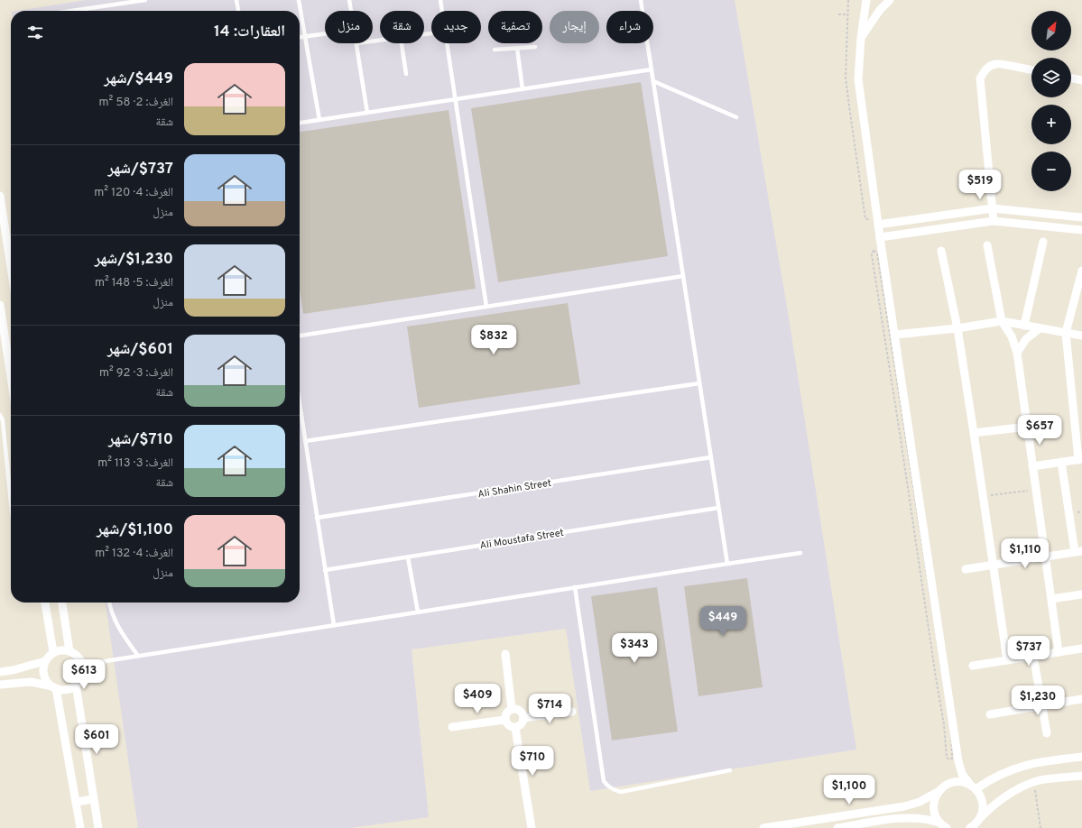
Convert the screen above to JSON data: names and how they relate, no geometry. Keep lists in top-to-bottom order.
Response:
{
  "streets": {
    "lane": ["Ali Shahin Street", "Ali Moustafa Street"]
  },
  "north": "top right",
  "page": {
    "map_buttons": ["+", "−"],
    "chip": [
      "شراء",
      "إيجار",
      "تصفية",
      "جديد",
      "شقة",
      "منزل"
    ],
    "heading": "العقارات: 14",
    "list": [
      {
        "name": "$449/شهر",
        "note": "الغرف: 2 · 58 m² · شقة"
      },
      {
        "name": "$737/شهر",
        "note": "الغرف: 4 · 120 m² · منزل"
      },
      {
        "name": "$1,230/شهر",
        "note": "الغرف: 5 · 148 m² · منزل"
      },
      {
        "name": "$601/شهر",
        "note": "الغرف: 3 · 92 m² · شقة"
      },
      {
        "name": "$710/شهر",
        "note": "الغرف: 3 · 113 m² · شقة"
      },
      {
        "name": "$1,100/شهر",
        "note": "الغرف: 4 · 132 m² · منزل"
      }
    ],
    "price": [
      "$519",
      "$832",
      "$657",
      "$1,110",
      "$449",
      "$343",
      "$737",
      "$613",
      "$409",
      "$1,230",
      "$714",
      "$601",
      "$710",
      "$1,100"
    ]
  }
}
